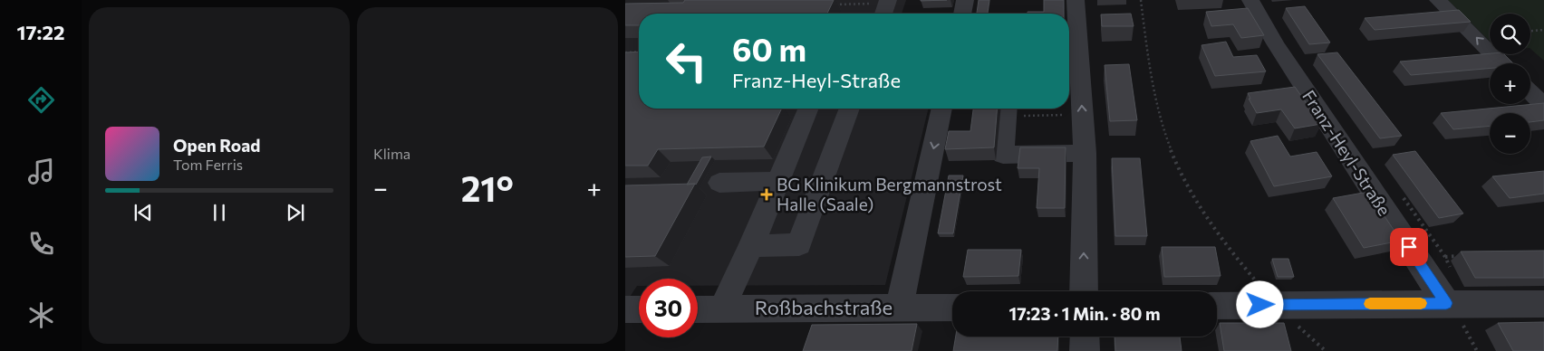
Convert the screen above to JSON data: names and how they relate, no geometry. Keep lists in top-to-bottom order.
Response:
{
  "streets": {
    "street": ["Franz-Heyl-Straße", "Roßbachstraße"]
  },
  "places": {
    "health": ["BG Klinikum Bergmannstrost Halle (Saale)"]
  },
  "page": {
    "tabs": "17:22",
    "tile": "Klima",
    "map_buttons": ["+", "−"],
    "turn": ["60 m", "Franz-Heyl-Straße"],
    "song": ["Open Road", "Tom Ferris"],
    "heat": ["−", "21°", "+"],
    "limit": "30",
    "trip": "17:23 · 1 Min. · 80 m"
  }
}
